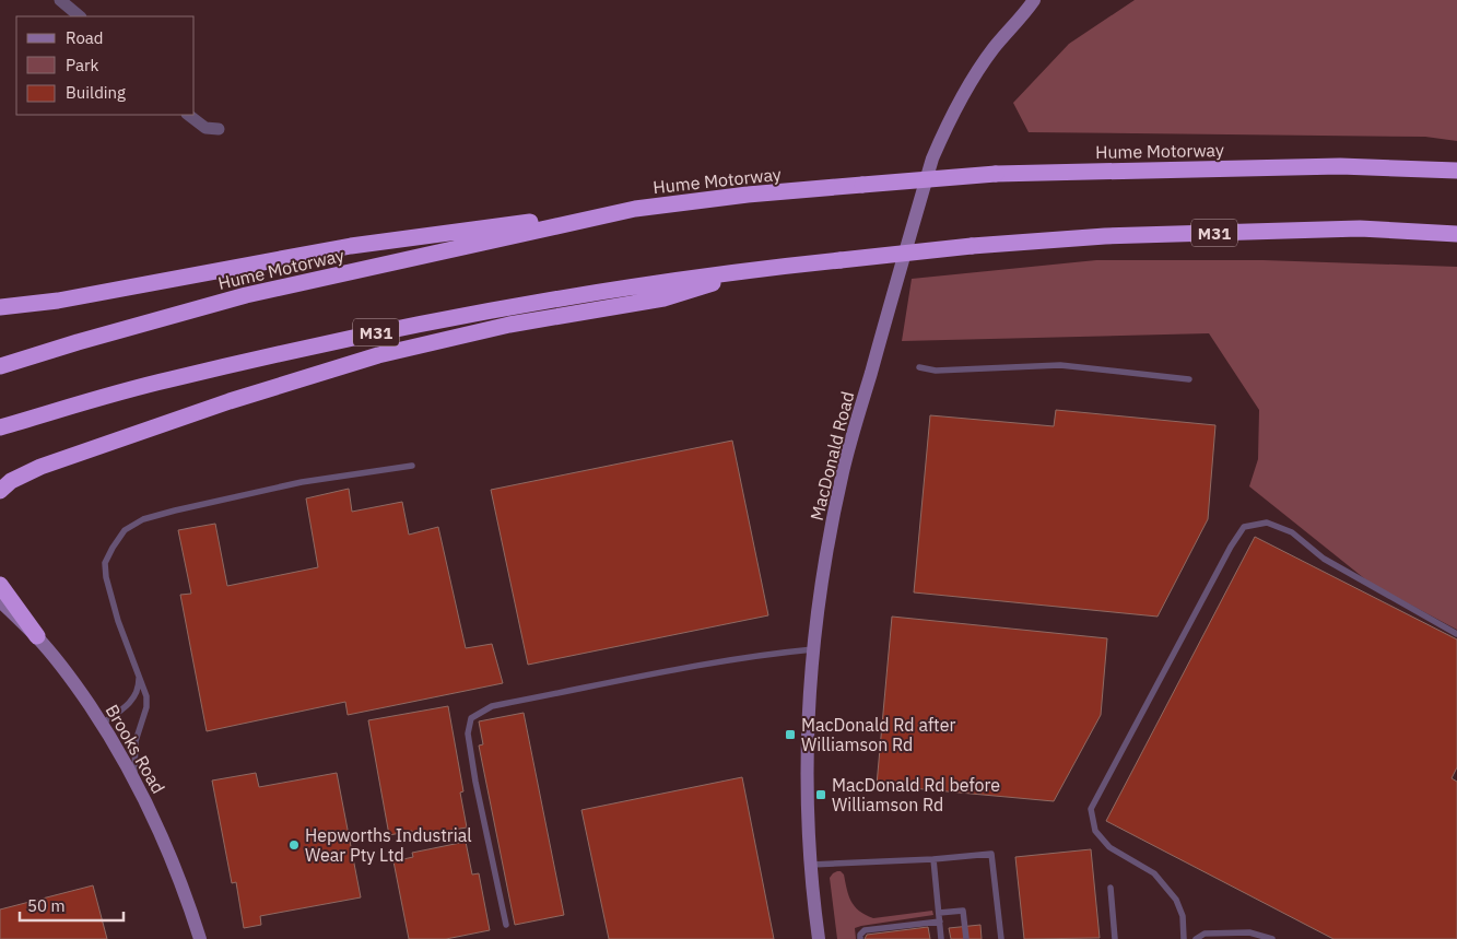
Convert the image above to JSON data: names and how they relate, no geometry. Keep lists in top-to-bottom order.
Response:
{
  "streets": {
    "highway": ["Hume Motorway", "M31"],
    "street": ["MacDonald Road", "Brooks Road"]
  },
  "places": {
    "transit": ["MacDonald Rd after Williamson Rd", "MacDonald Rd before Williamson Rd"],
    "other": ["Hepworths Industrial Wear Pty Ltd"]
  },
  "legend": ["Road", "Park", "Building"],
  "scale_bar": "50 m"
}
